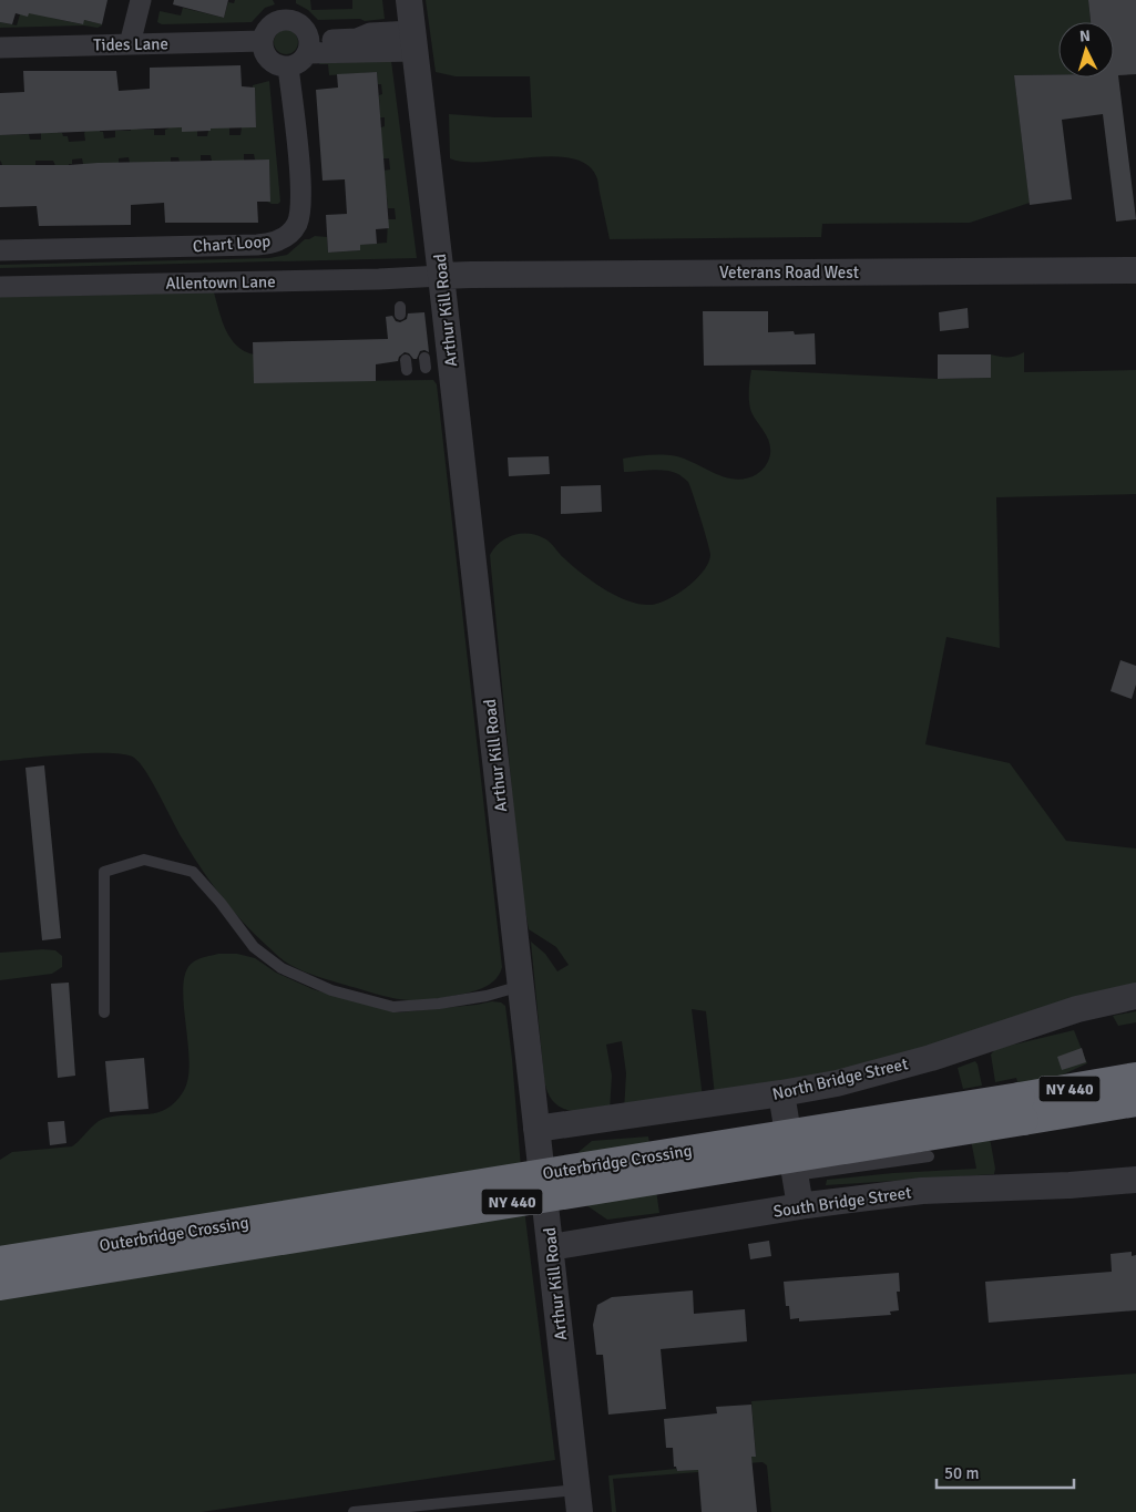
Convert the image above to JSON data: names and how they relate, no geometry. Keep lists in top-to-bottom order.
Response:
{
  "streets": {
    "highway": ["NY 440", "Outerbridge Crossing"],
    "street": [
      "Tides Lane",
      "Chart Loop",
      "Veterans Road West",
      "Allentown Lane",
      "Arthur Kill Road",
      "North Bridge Street",
      "South Bridge Street"
    ]
  },
  "crossings": [
    ["Tides Lane", "Chart Loop"],
    ["Veterans Road West", "Allentown Lane"],
    ["Veterans Road West", "Arthur Kill Road"],
    ["Allentown Lane", "Arthur Kill Road"],
    ["Arthur Kill Road", "North Bridge Street"],
    ["Arthur Kill Road", "South Bridge Street"]
  ],
  "scale_bar": "50 m",
  "north": "top"
}
